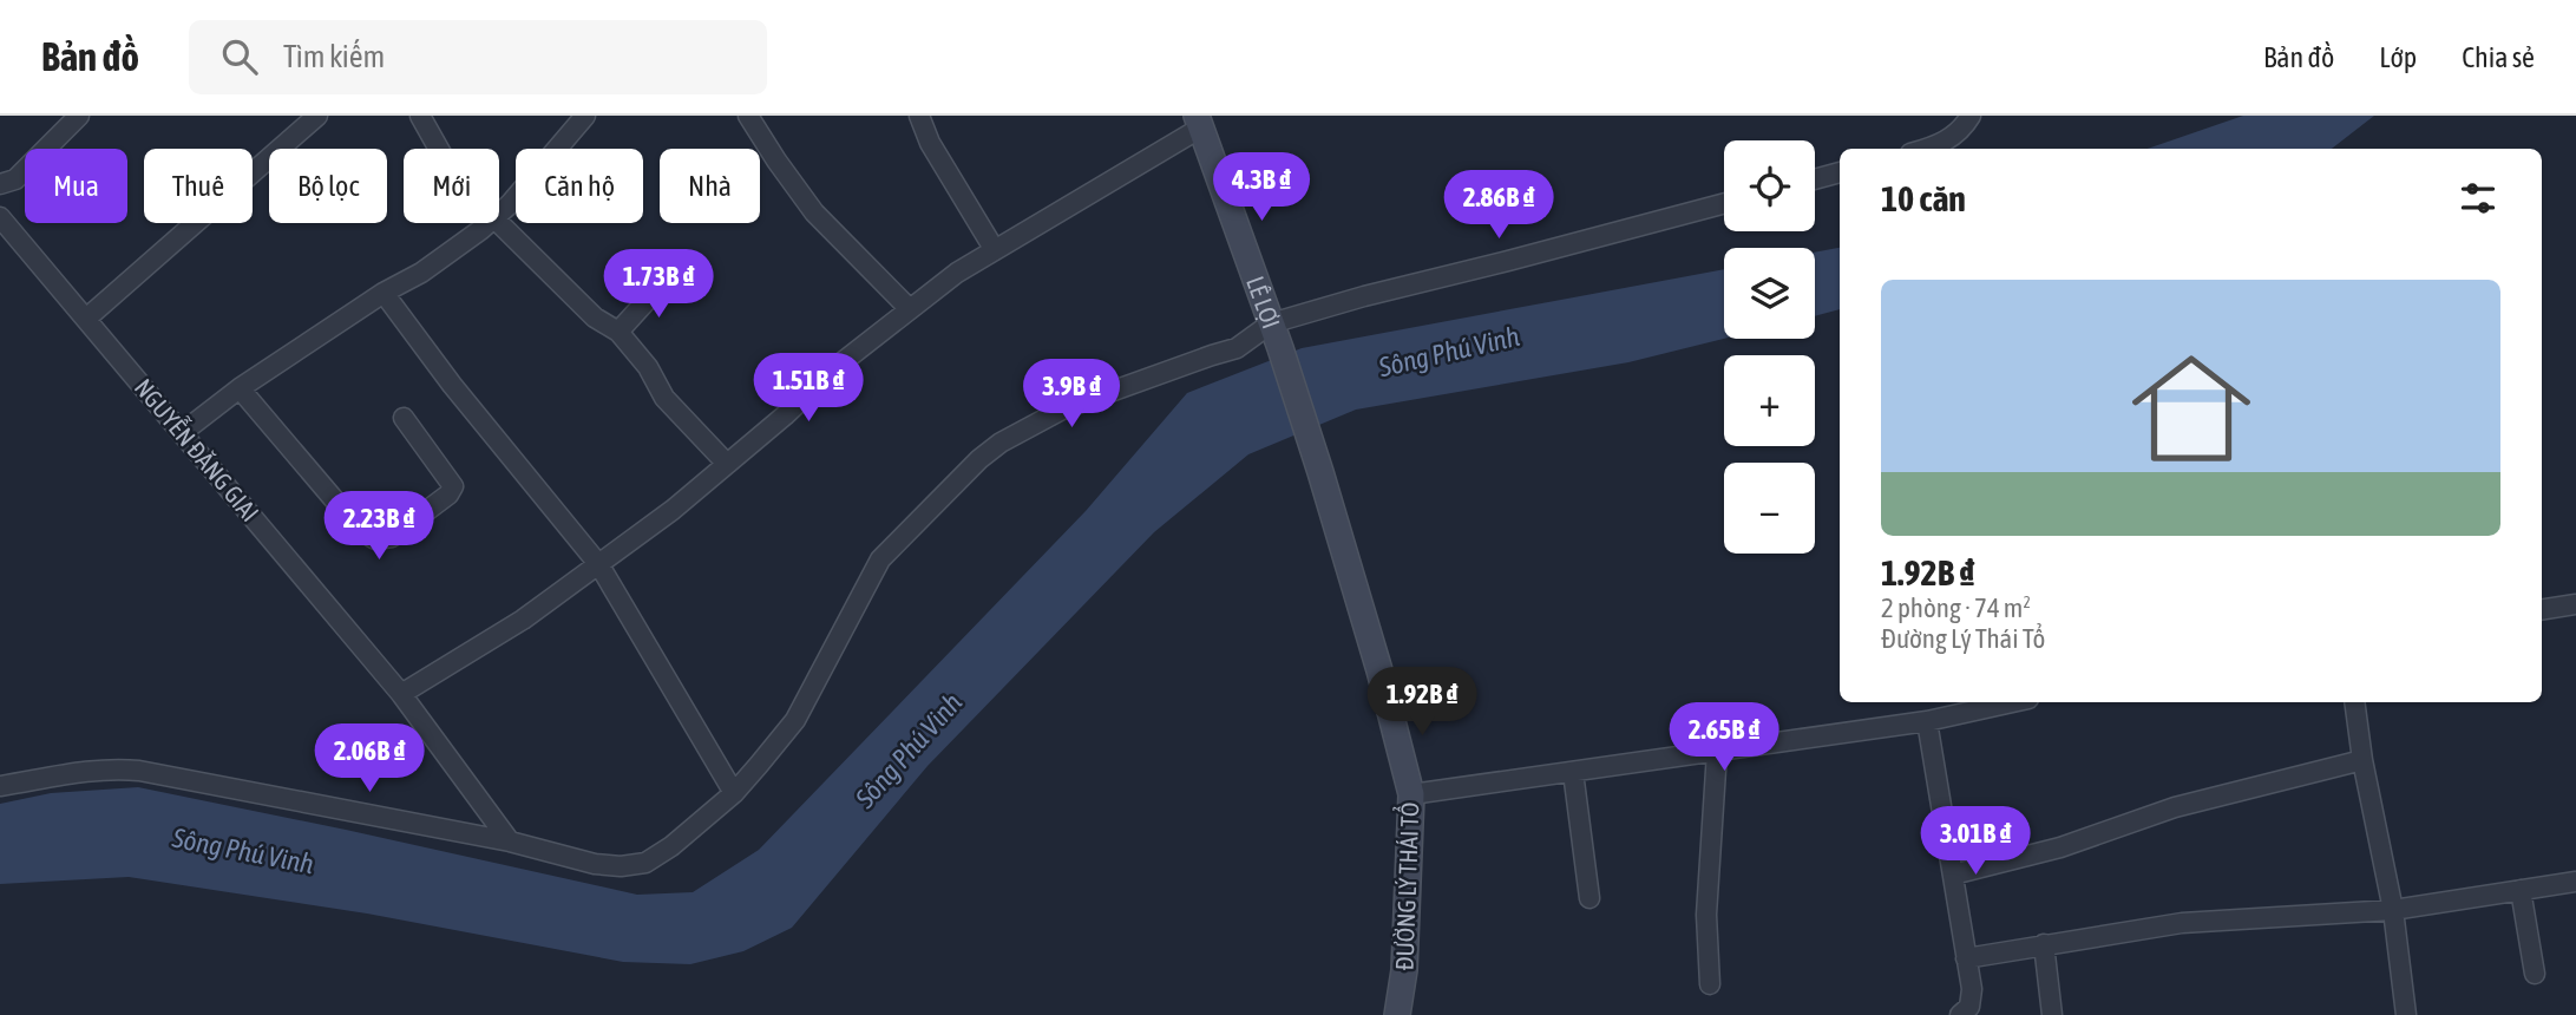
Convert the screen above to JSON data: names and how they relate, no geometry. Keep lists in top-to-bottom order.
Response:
{
  "streets": {
    "main road": ["LÊ LỢI", "ĐƯỜNG LÝ THÁI TỔ"],
    "street": ["NGUYỄN ĐĂNG GIAI"]
  },
  "crossings": [
    ["LÊ LỢI", "ĐƯỜNG LÝ THÁI TỔ"]
  ],
  "water": ["Sông Phú Vinh"],
  "page": {
    "header": "Bản đồ",
    "search": "Tìm kiếm",
    "nav": ["Bản đồ", "Lớp", "Chia sẻ"],
    "map_buttons": ["+", "−"],
    "chip": [
      "Mua",
      "Thuê",
      "Bộ lọc",
      "Mới",
      "Căn hộ",
      "Nhà"
    ],
    "heading": "10 căn",
    "price": [
      "4.3B ₫",
      "2.86B ₫",
      "1.73B ₫",
      "1.51B ₫",
      "3.9B ₫",
      "2.23B ₫",
      "1.92B ₫",
      "2.65B ₫",
      "2.06B ₫",
      "3.01B ₫"
    ],
    "list": [
      {
        "name": "1.92B ₫",
        "note": "2 phòng · 74 m² · Đường Lý Thái Tổ"
      }
    ]
  }
}
